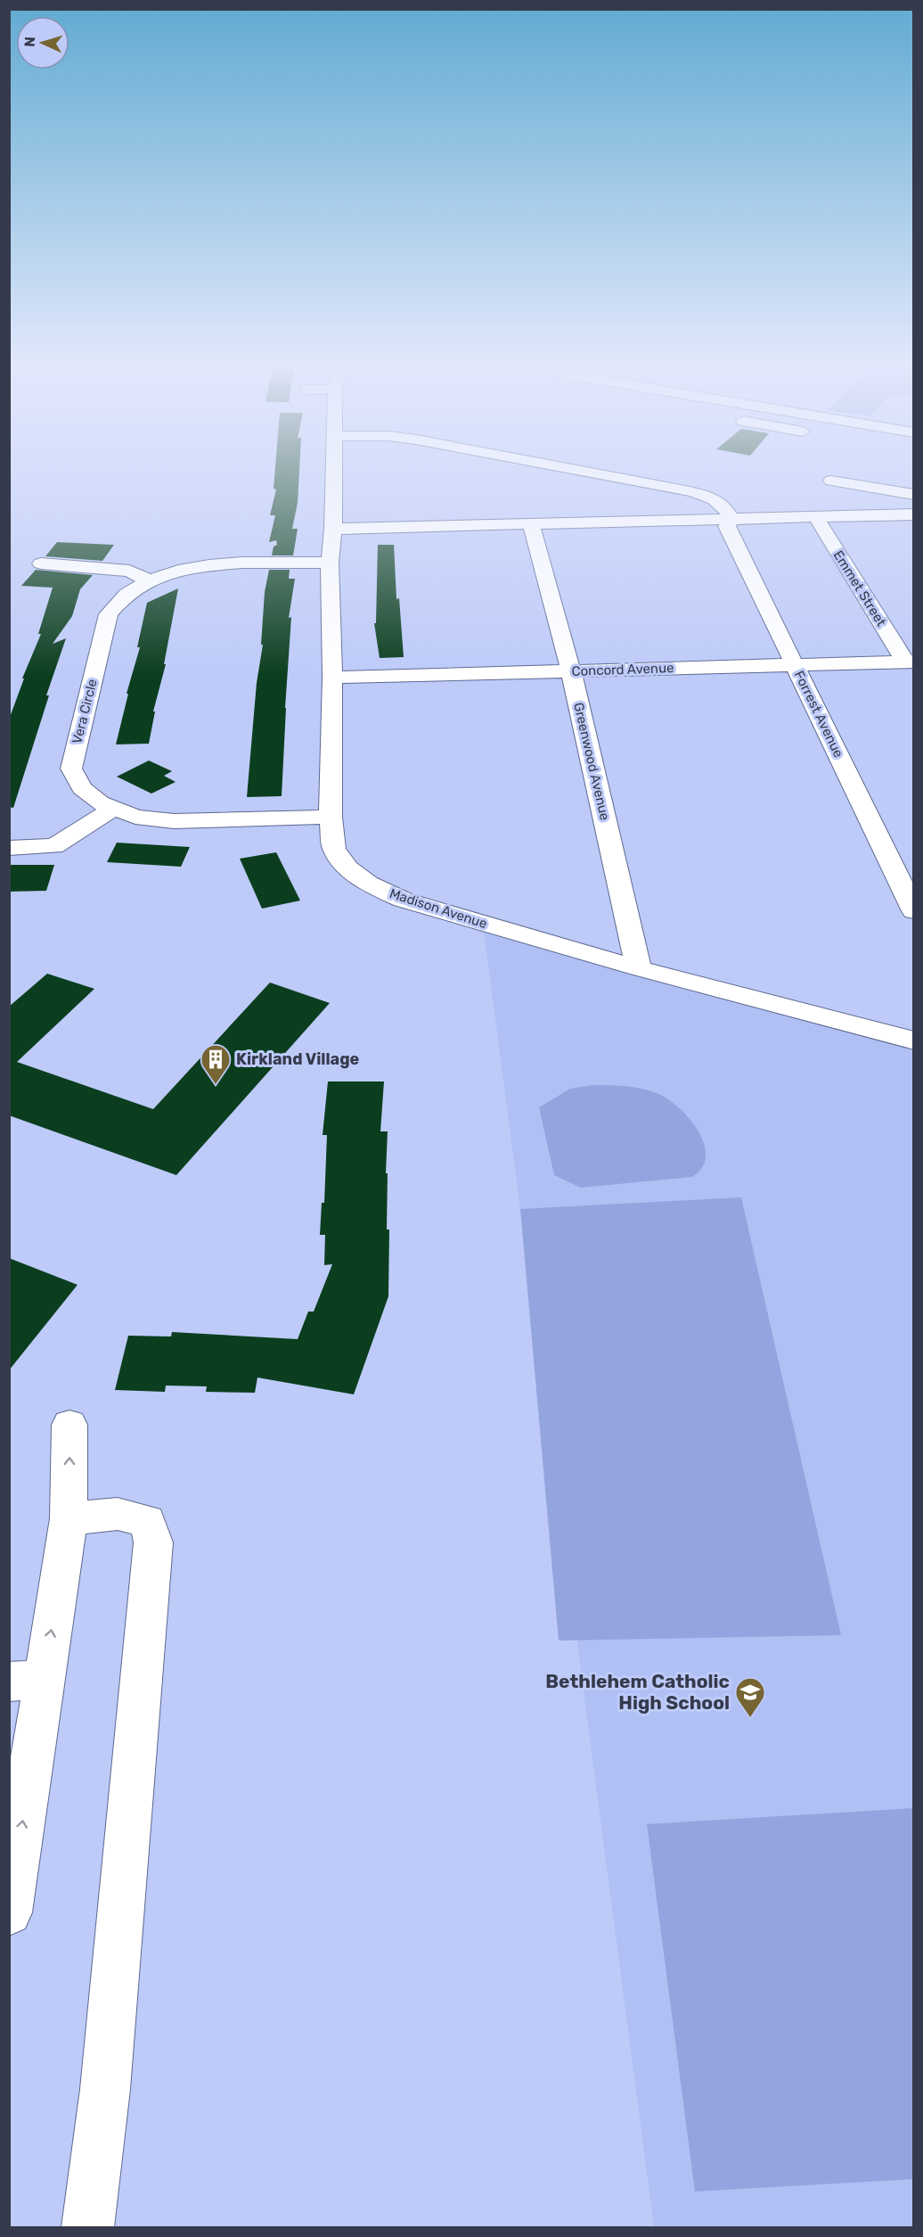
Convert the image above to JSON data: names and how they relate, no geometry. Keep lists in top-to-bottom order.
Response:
{
  "streets": {
    "street": [
      "Emmet Street",
      "Concord Avenue",
      "Vera Circle",
      "Forrest Avenue",
      "Greenwood Avenue",
      "Madison Avenue"
    ]
  },
  "crossings": [
    ["Emmet Street", "Concord Avenue"],
    ["Concord Avenue", "Forrest Avenue"],
    ["Concord Avenue", "Greenwood Avenue"],
    ["Concord Avenue", "Madison Avenue"],
    ["Vera Circle", "Madison Avenue"],
    ["Greenwood Avenue", "Madison Avenue"]
  ],
  "places": {
    "building": ["Kirkland Village"],
    "school or university": ["Bethlehem Catholic High School"]
  },
  "north": "left"
}
